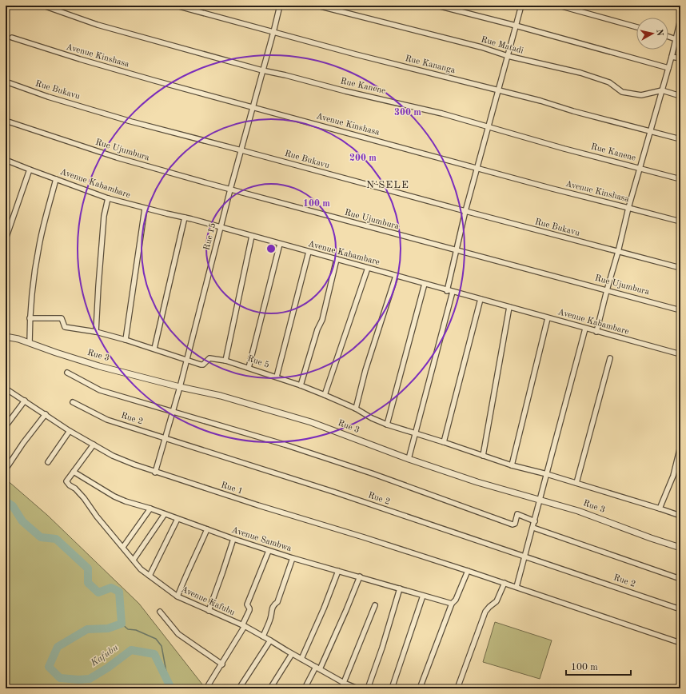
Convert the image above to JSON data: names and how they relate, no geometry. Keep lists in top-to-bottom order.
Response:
{
  "streets": {
    "street": [
      "Rue Matadi",
      "Avenue Kinshasa",
      "Rue Kananga",
      "Rue Kanene",
      "Rue Bukavu",
      "Rue Ujumbura",
      "Avenue Kabambare",
      "Rue 15",
      "Rue 3",
      "Rue 5",
      "Rue 2",
      "Rue 1",
      "Avenue Sambwa",
      "Avenue Kafubu"
    ]
  },
  "crossings": [
    ["Avenue Kinshasa", "Rue 15"],
    ["Rue Kananga", "Rue 15"],
    ["Rue Kanene", "Rue 15"],
    ["Rue Bukavu", "Rue 15"],
    ["Rue Ujumbura", "Rue 15"],
    ["Avenue Kabambare", "Rue 15"],
    ["Rue 15", "Rue 3"],
    ["Rue 15", "Rue 5"],
    ["Rue 15", "Rue 2"],
    ["Rue 15", "Rue 1"],
    ["Avenue Sambwa", "Avenue Kafubu"]
  ],
  "districts": ["N'SELE"],
  "water": ["Kafubu"],
  "scale_bar": "100 m",
  "north": "right",
  "rings": ["300 m", "200 m", "100 m"]
}
